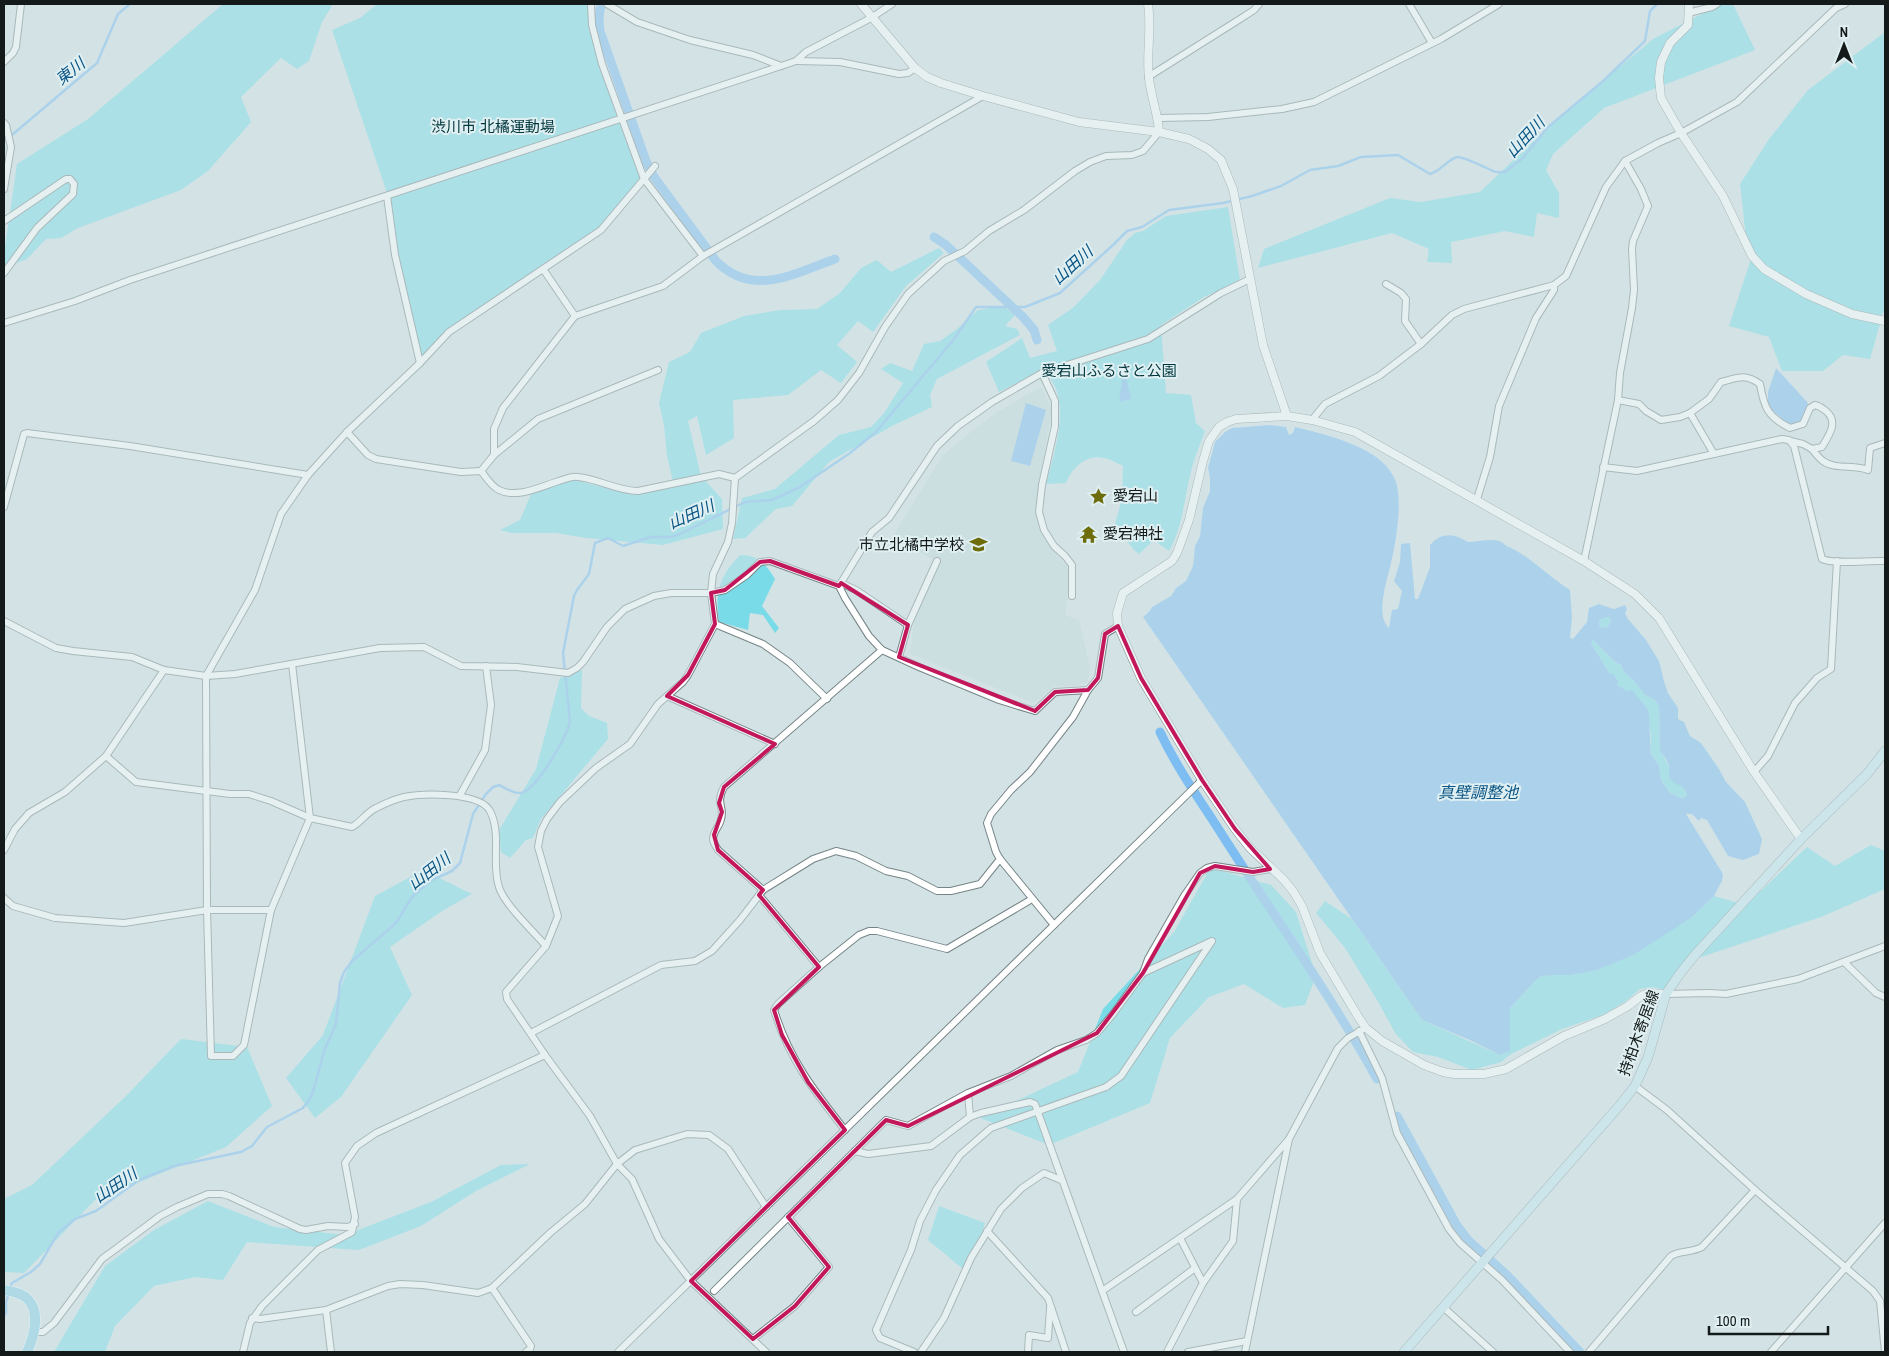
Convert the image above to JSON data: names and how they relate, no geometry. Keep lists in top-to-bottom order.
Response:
{
  "streets": {
    "main road": ["持柏木寄居線"]
  },
  "water": ["東川", "山田川", "真壁調整池"],
  "parks": ["渋川市 北橘運動場", "愛宕山ふるさと公園"],
  "places": {
    "place": ["愛宕山"],
    "temple": ["愛宕神社"],
    "school or university": ["市立北橘中学校"]
  },
  "scale_bar": "100 m",
  "north": "top"
}
